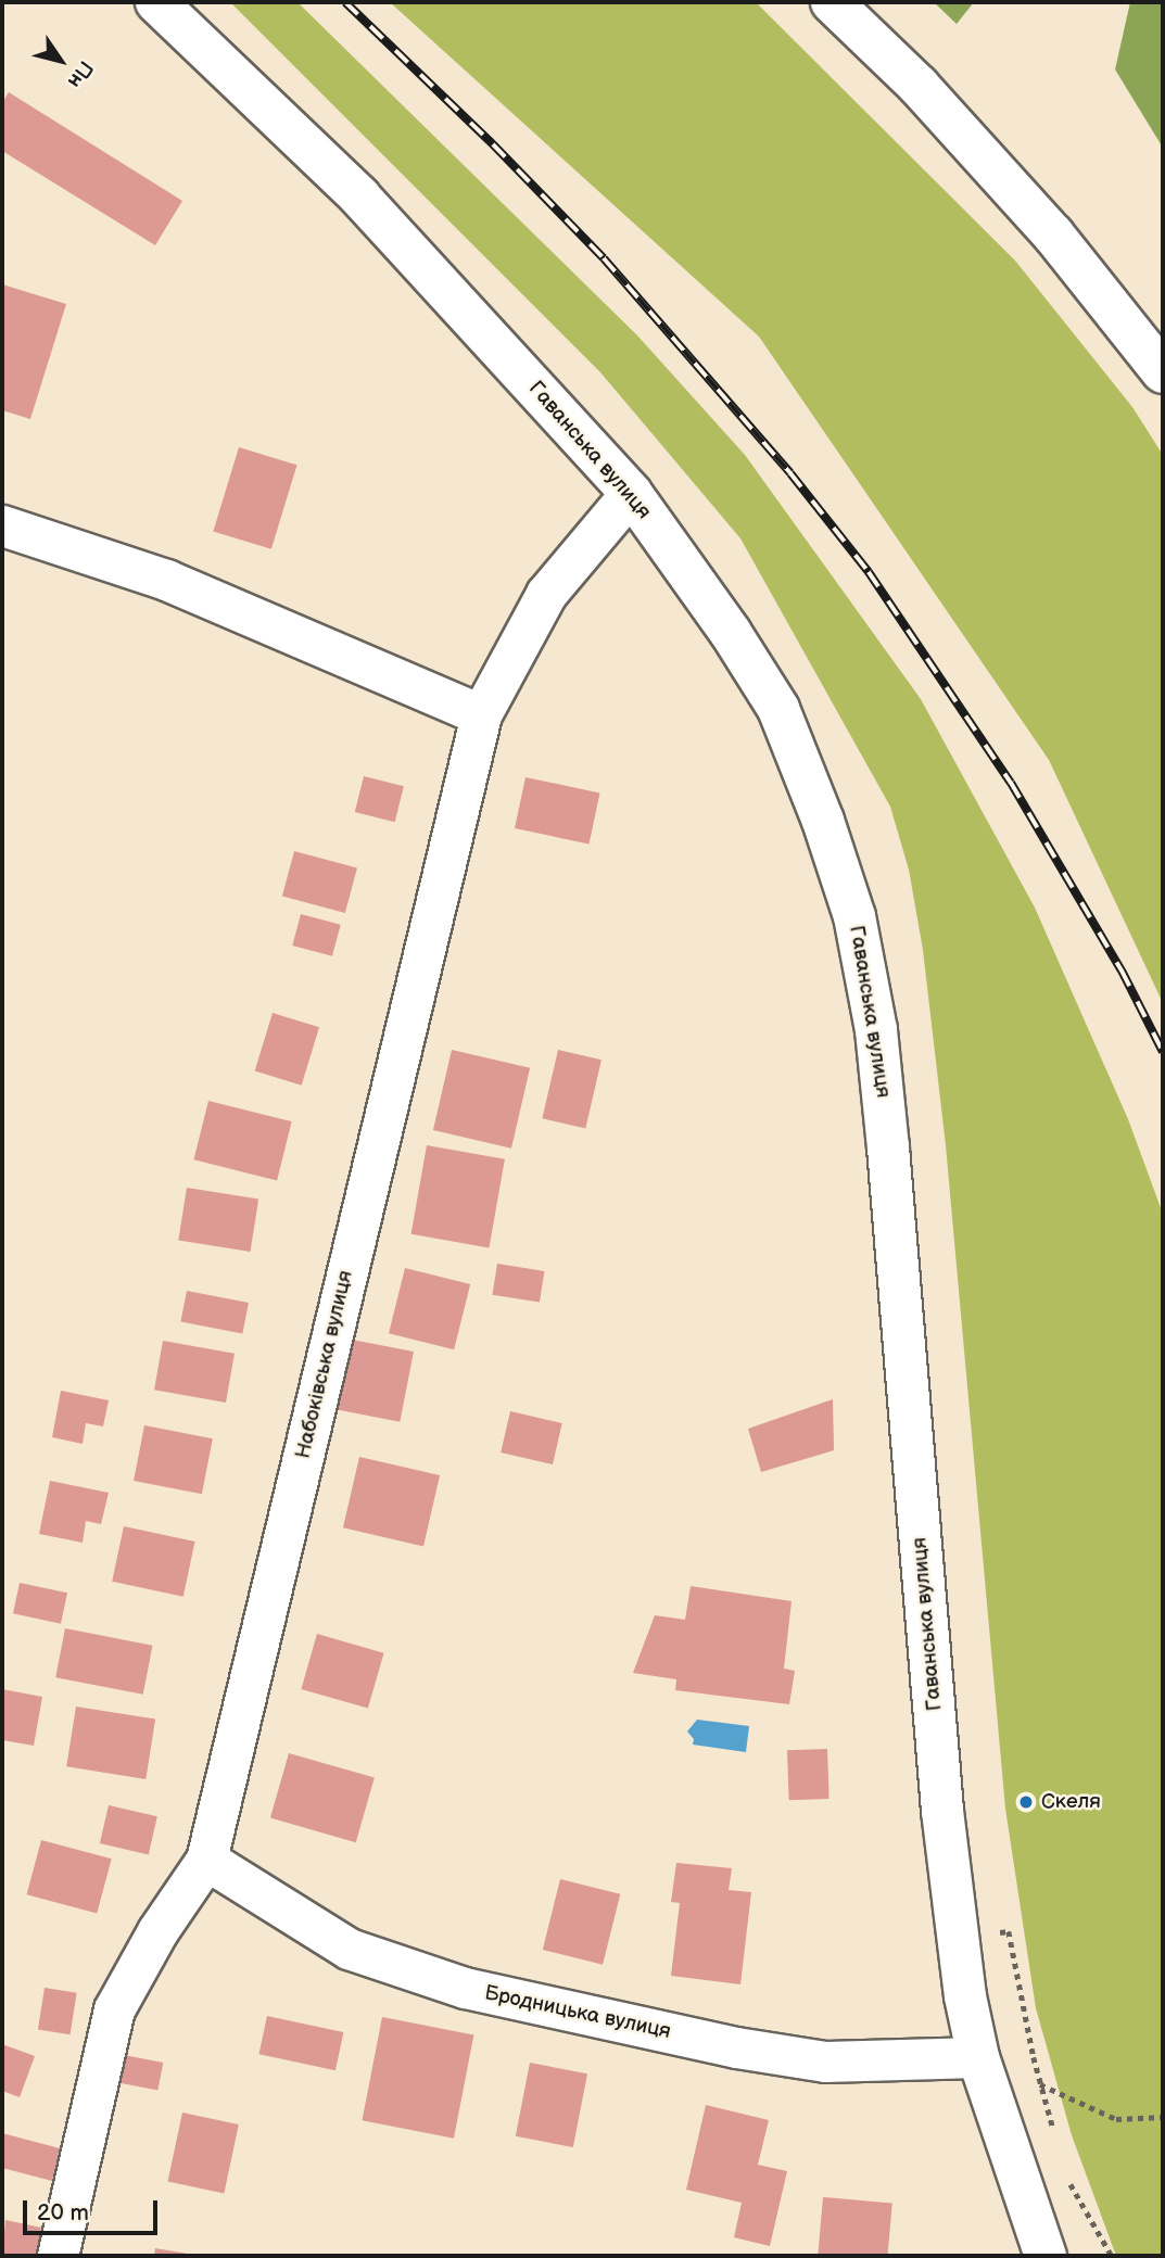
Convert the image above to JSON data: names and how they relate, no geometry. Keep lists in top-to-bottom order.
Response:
{
  "streets": {
    "street": ["Гаванська вулиця", "Набоківська вулиця", "Бродницька вулиця"]
  },
  "crossings": [
    ["Гаванська вулиця", "Набоківська вулиця"],
    ["Гаванська вулиця", "Бродницька вулиця"],
    ["Набоківська вулиця", "Бродницька вулиця"]
  ],
  "places": ["Скеля"],
  "scale_bar": "20 m",
  "north": "bottom right"
}
